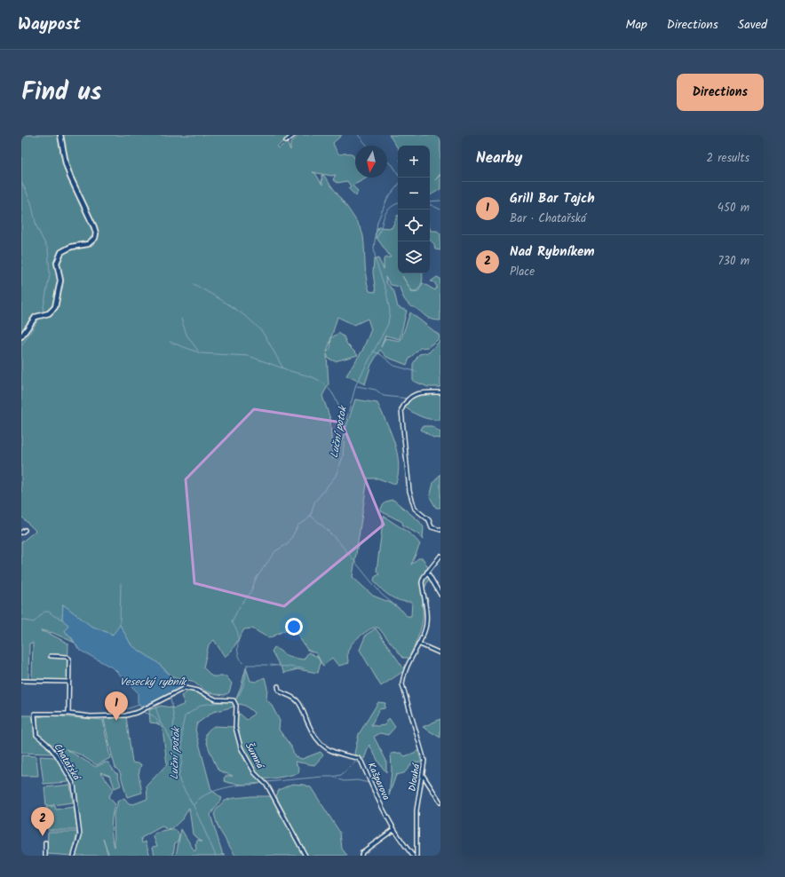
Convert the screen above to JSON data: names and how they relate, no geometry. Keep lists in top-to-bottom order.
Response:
{
  "streets": {
    "street": [
      "Šumná",
      "Chatařská",
      "Dlouhá",
      "Kašparova"
    ]
  },
  "crossings": [
    ["Šumná", "Chatařská"]
  ],
  "water": ["Luční potok", "Vesecký rybník"],
  "north": "bottom",
  "page": {
    "header": "Waypost",
    "nav": ["Map", "Directions", "Saved"],
    "title": "Find us",
    "buttons": "Directions",
    "heading": ["Nearby", "2 results"],
    "map_buttons": ["+", "−"],
    "list": [
      {
        "mark": "1",
        "name": "Grill Bar Tajch",
        "note": "Bar · Chatařská",
        "value": "450 m"
      },
      {
        "mark": "2",
        "name": "Nad Rybníkem",
        "note": "Place",
        "value": "730 m"
      }
    ],
    "pins": ["1", "2"]
  }
}
